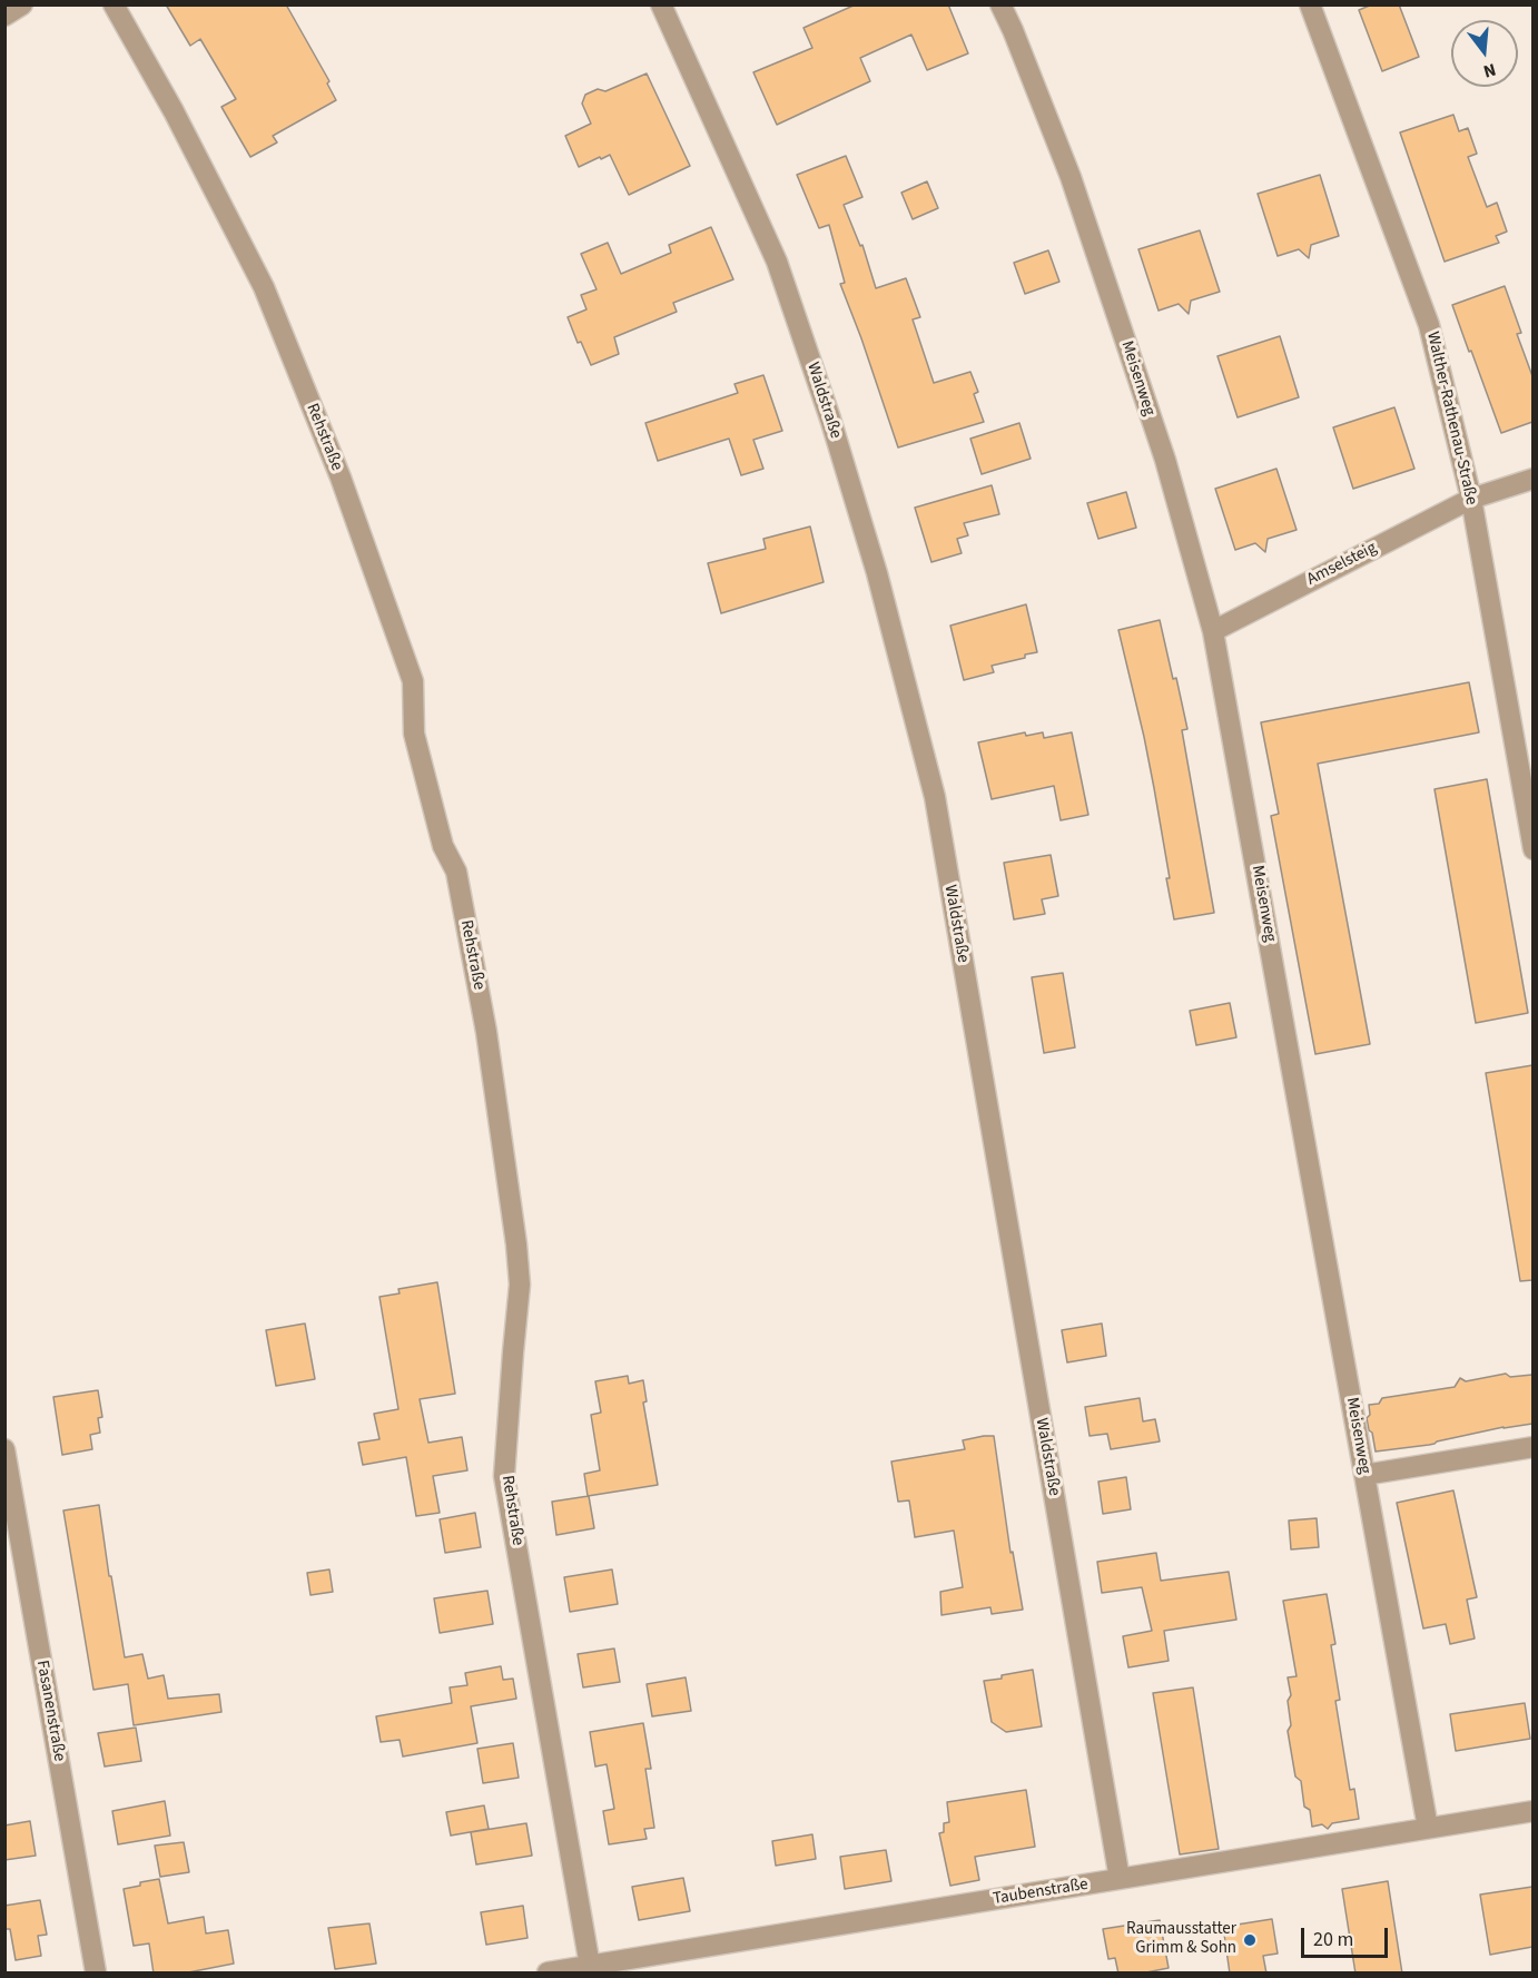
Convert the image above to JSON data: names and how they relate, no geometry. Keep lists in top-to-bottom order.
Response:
{
  "streets": {
    "street": [
      "Meisenweg",
      "Waldstraße",
      "Walther-Rathenau-Straße",
      "Rehstraße",
      "Amselsteig",
      "Fasanenstraße",
      "Taubenstraße"
    ]
  },
  "crossings": [
    ["Meisenweg", "Amselsteig"],
    ["Meisenweg", "Taubenstraße"],
    ["Waldstraße", "Taubenstraße"],
    ["Walther-Rathenau-Straße", "Amselsteig"],
    ["Rehstraße", "Taubenstraße"]
  ],
  "places": ["Raumausstatter Grimm & Sohn"],
  "scale_bar": "20 m",
  "north": "bottom"
}
